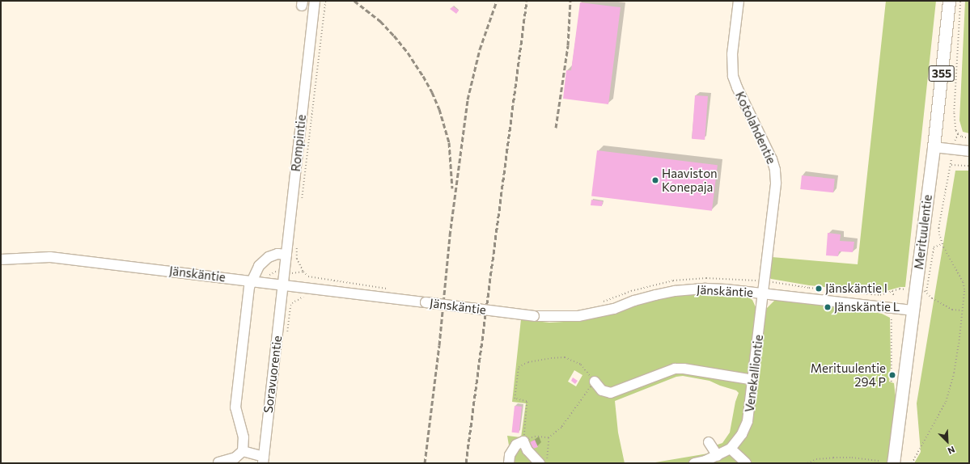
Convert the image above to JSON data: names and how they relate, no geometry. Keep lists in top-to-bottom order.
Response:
{
  "streets": {
    "main road": ["355", "Merituulentie"],
    "street": [
      "Kotolahdentie",
      "Rompintie",
      "Jänskäntie",
      "Venekalliontie",
      "Soravuorentie"
    ]
  },
  "crossings": [
    ["Kotolahdentie", "Jänskäntie"],
    ["Kotolahdentie", "Venekalliontie"],
    ["Rompintie", "Jänskäntie"],
    ["Rompintie", "Soravuorentie"],
    ["Merituulentie", "Jänskäntie"],
    ["Jänskäntie", "Venekalliontie"],
    ["Jänskäntie", "Soravuorentie"]
  ],
  "places": [
    "Haaviston Konepaja",
    "Jänskäntie I",
    "Jänskäntie L",
    "Merituulentie 294 P"
  ],
  "north": "bottom right"
}
